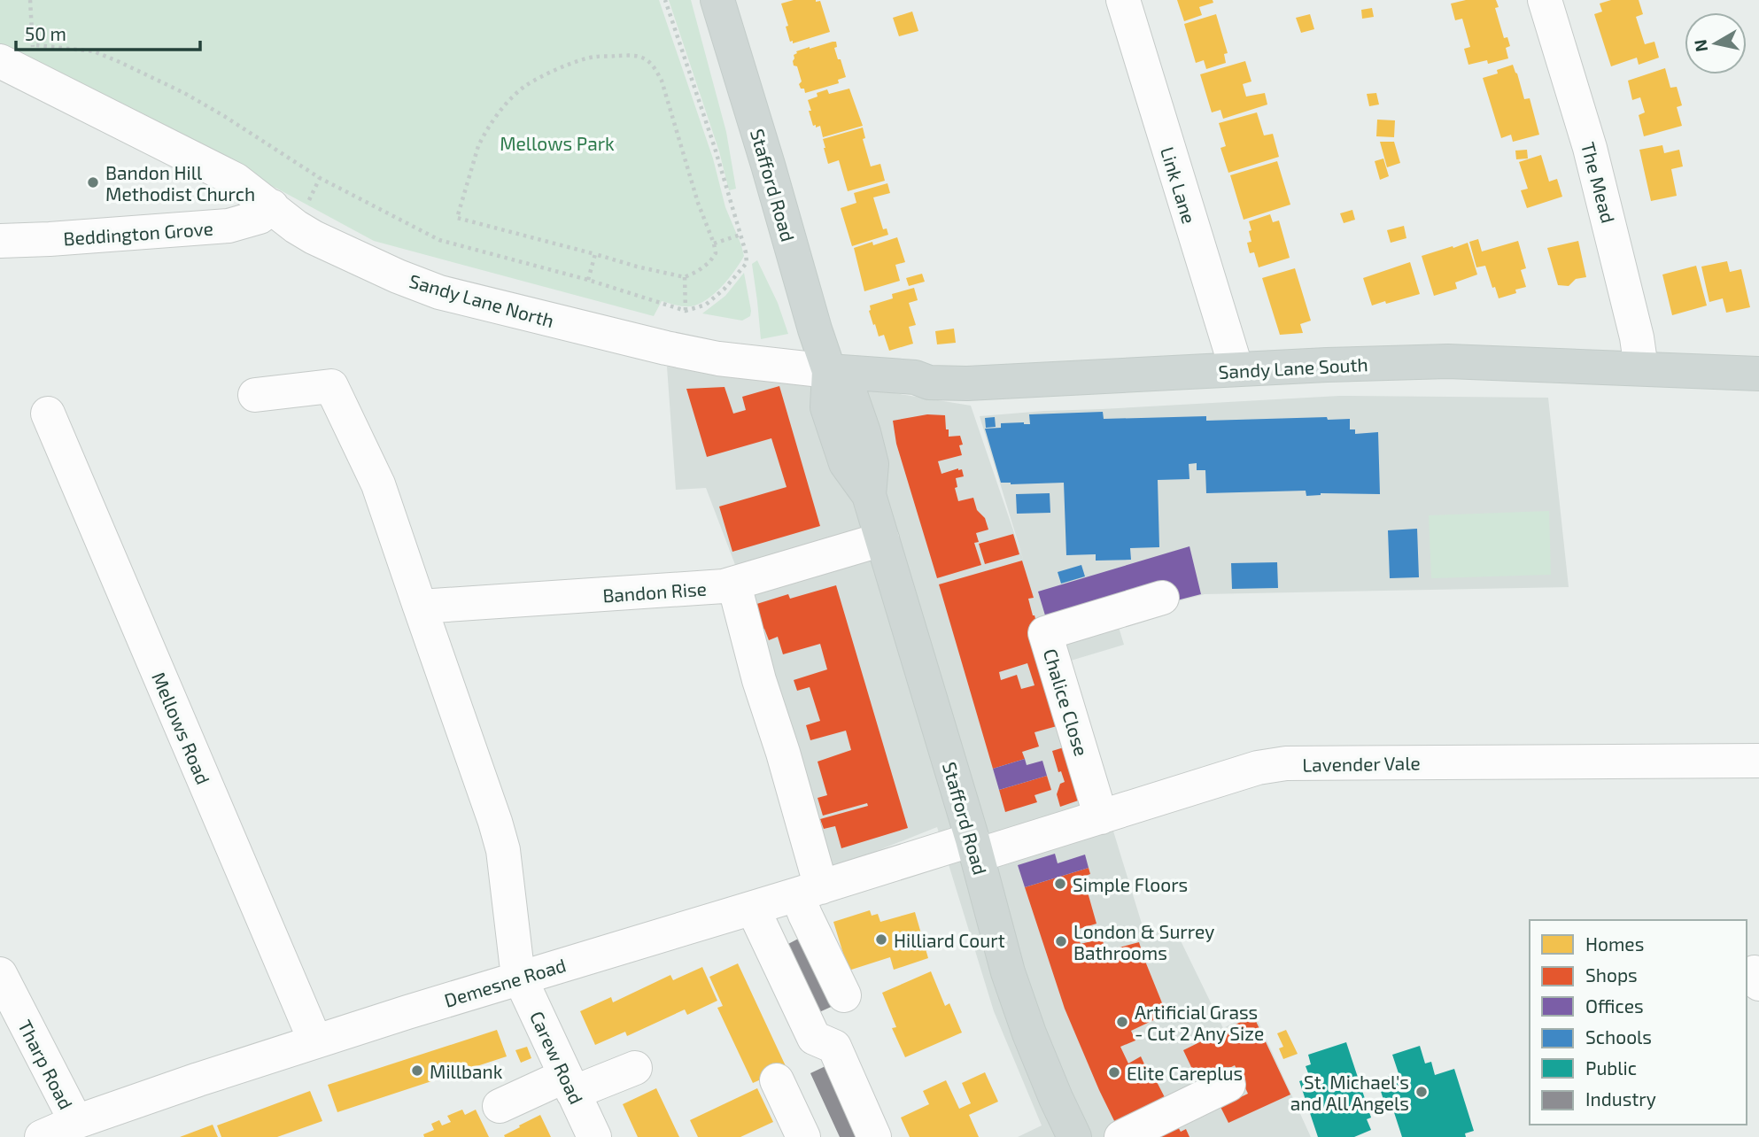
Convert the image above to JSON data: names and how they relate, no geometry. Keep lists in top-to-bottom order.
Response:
{
  "streets": {
    "main road": ["Stafford Road", "Sandy Lane South"],
    "street": [
      "The Mead",
      "Link Lane",
      "Beddington Grove",
      "Sandy Lane North",
      "Bandon Rise",
      "Chalice Close",
      "Mellows Road",
      "Lavender Vale",
      "Demesne Road",
      "Carew Road",
      "Tharp Road"
    ]
  },
  "crossings": [
    ["The Mead", "Sandy Lane South"],
    ["Stafford Road", "Sandy Lane North"],
    ["Stafford Road", "Sandy Lane South"],
    ["Stafford Road", "Bandon Rise"],
    ["Stafford Road", "Lavender Vale"],
    ["Stafford Road", "Demesne Road"],
    ["Link Lane", "Sandy Lane South"],
    ["Beddington Grove", "Sandy Lane North"],
    ["Sandy Lane North", "Sandy Lane South"],
    ["Chalice Close", "Lavender Vale"],
    ["Mellows Road", "Demesne Road"],
    ["Lavender Vale", "Demesne Road"],
    ["Demesne Road", "Carew Road"],
    ["Demesne Road", "Tharp Road"]
  ],
  "parks": ["Mellows Park"],
  "places": [
    "Bandon Hill Methodist Church",
    "Simple Floors",
    "Hilliard Court",
    "London & Surrey Bathrooms",
    "Artificial Grass - Cut 2 Any Size",
    "Millbank",
    "Elite Careplus",
    "St. Michael's and All Angels"
  ],
  "legend": [
    "Homes",
    "Shops",
    "Offices",
    "Schools",
    "Public",
    "Industry"
  ],
  "scale_bar": "50 m",
  "north": "left"
}
